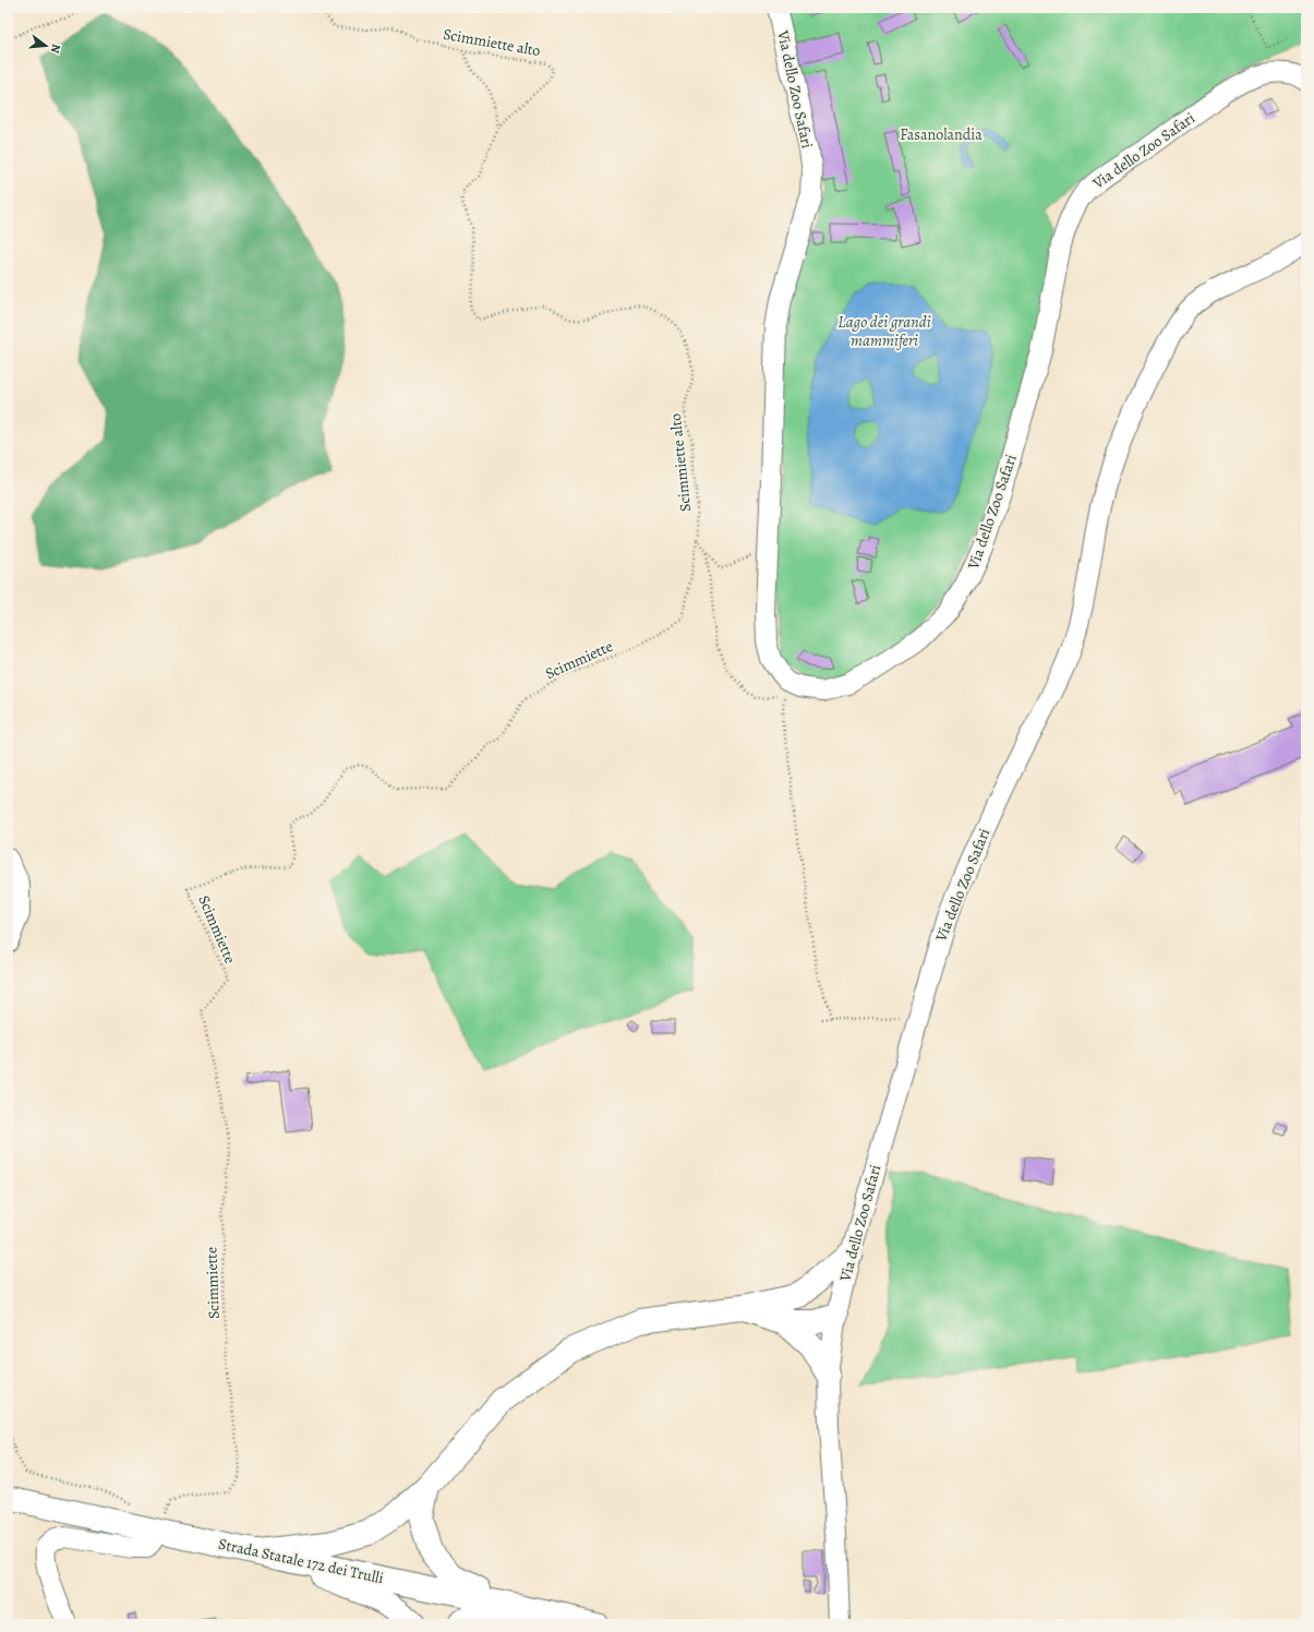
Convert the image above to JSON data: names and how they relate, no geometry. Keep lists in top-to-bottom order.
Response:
{
  "streets": {
    "main road": ["Strada Statale 172 dei Trulli"],
    "street": ["Via dello Zoo Safari"],
    "path": ["Scimmiette alto", "Scimmiette"]
  },
  "crossings": [
    ["Scimmiette alto", "Scimmiette"],
    ["Scimmiette", "Strada Statale 172 dei Trulli"]
  ],
  "water": ["Lago dei grandi mammiferi"],
  "parks": ["Fasanolandia"],
  "north": "right"
}
